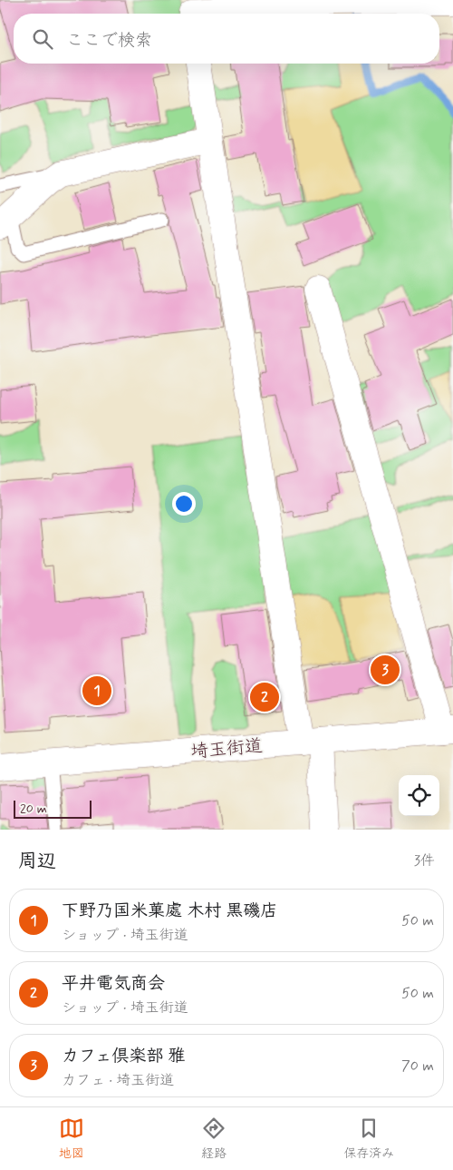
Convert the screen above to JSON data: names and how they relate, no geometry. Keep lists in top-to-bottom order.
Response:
{
  "streets": {
    "street": ["埼玉街道"]
  },
  "scale_bar": "20 m",
  "page": {
    "search": "ここで検索",
    "pins": ["3", "1", "2"],
    "scale": "20 m",
    "heading": ["周辺", "3件"],
    "list": [
      {
        "mark": "1",
        "name": "下野乃国米菓處 木村 黒磯店",
        "note": "ショップ · 埼玉街道",
        "value": "50 m"
      },
      {
        "mark": "2",
        "name": "平井電気商会",
        "note": "ショップ · 埼玉街道",
        "value": "50 m"
      },
      {
        "mark": "3",
        "name": "カフェ倶楽部 雅",
        "note": "カフェ · 埼玉街道",
        "value": "70 m"
      }
    ],
    "nav": ["地図", "経路", "保存済み"]
  }
}
